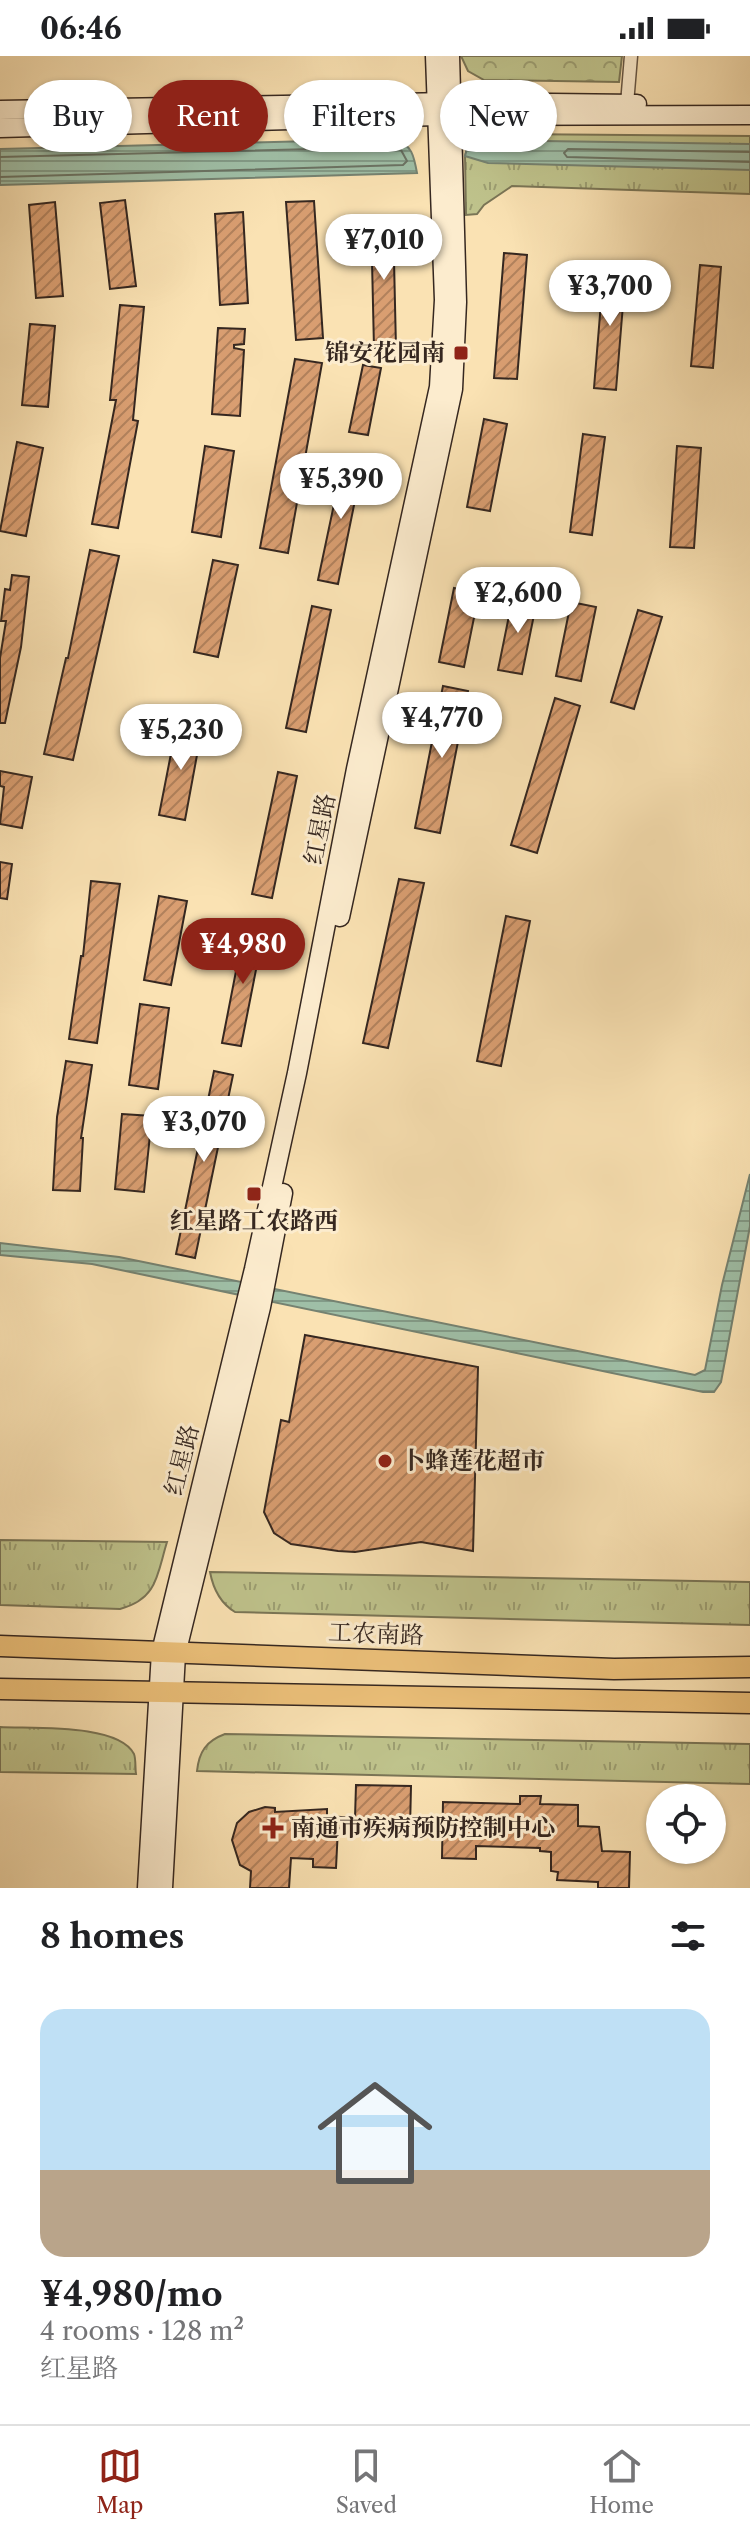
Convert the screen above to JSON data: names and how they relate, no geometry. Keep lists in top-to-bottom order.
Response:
{
  "streets": {
    "main road": ["红星路", "工农南路"]
  },
  "crossings": [
    ["红星路", "工农南路"]
  ],
  "places": {
    "transit": ["锦安花园南", "红星路工农路西"],
    "other": ["卜蜂莲花超市"],
    "health": ["南通市疾病预防控制中心"]
  },
  "page": {
    "status": "06:46",
    "chip": [
      "Buy",
      "Rent",
      "Filters",
      "New"
    ],
    "price": [
      "¥7,010",
      "¥3,700",
      "¥5,390",
      "¥2,600",
      "¥4,770",
      "¥5,230",
      "¥4,980",
      "¥3,070"
    ],
    "heading": "8 homes",
    "list": [
      {
        "name": "¥4,980/mo",
        "note": "4 rooms · 128 m² · 红星路"
      }
    ],
    "tabs": ["Map", "Saved", "Home"]
  }
}
